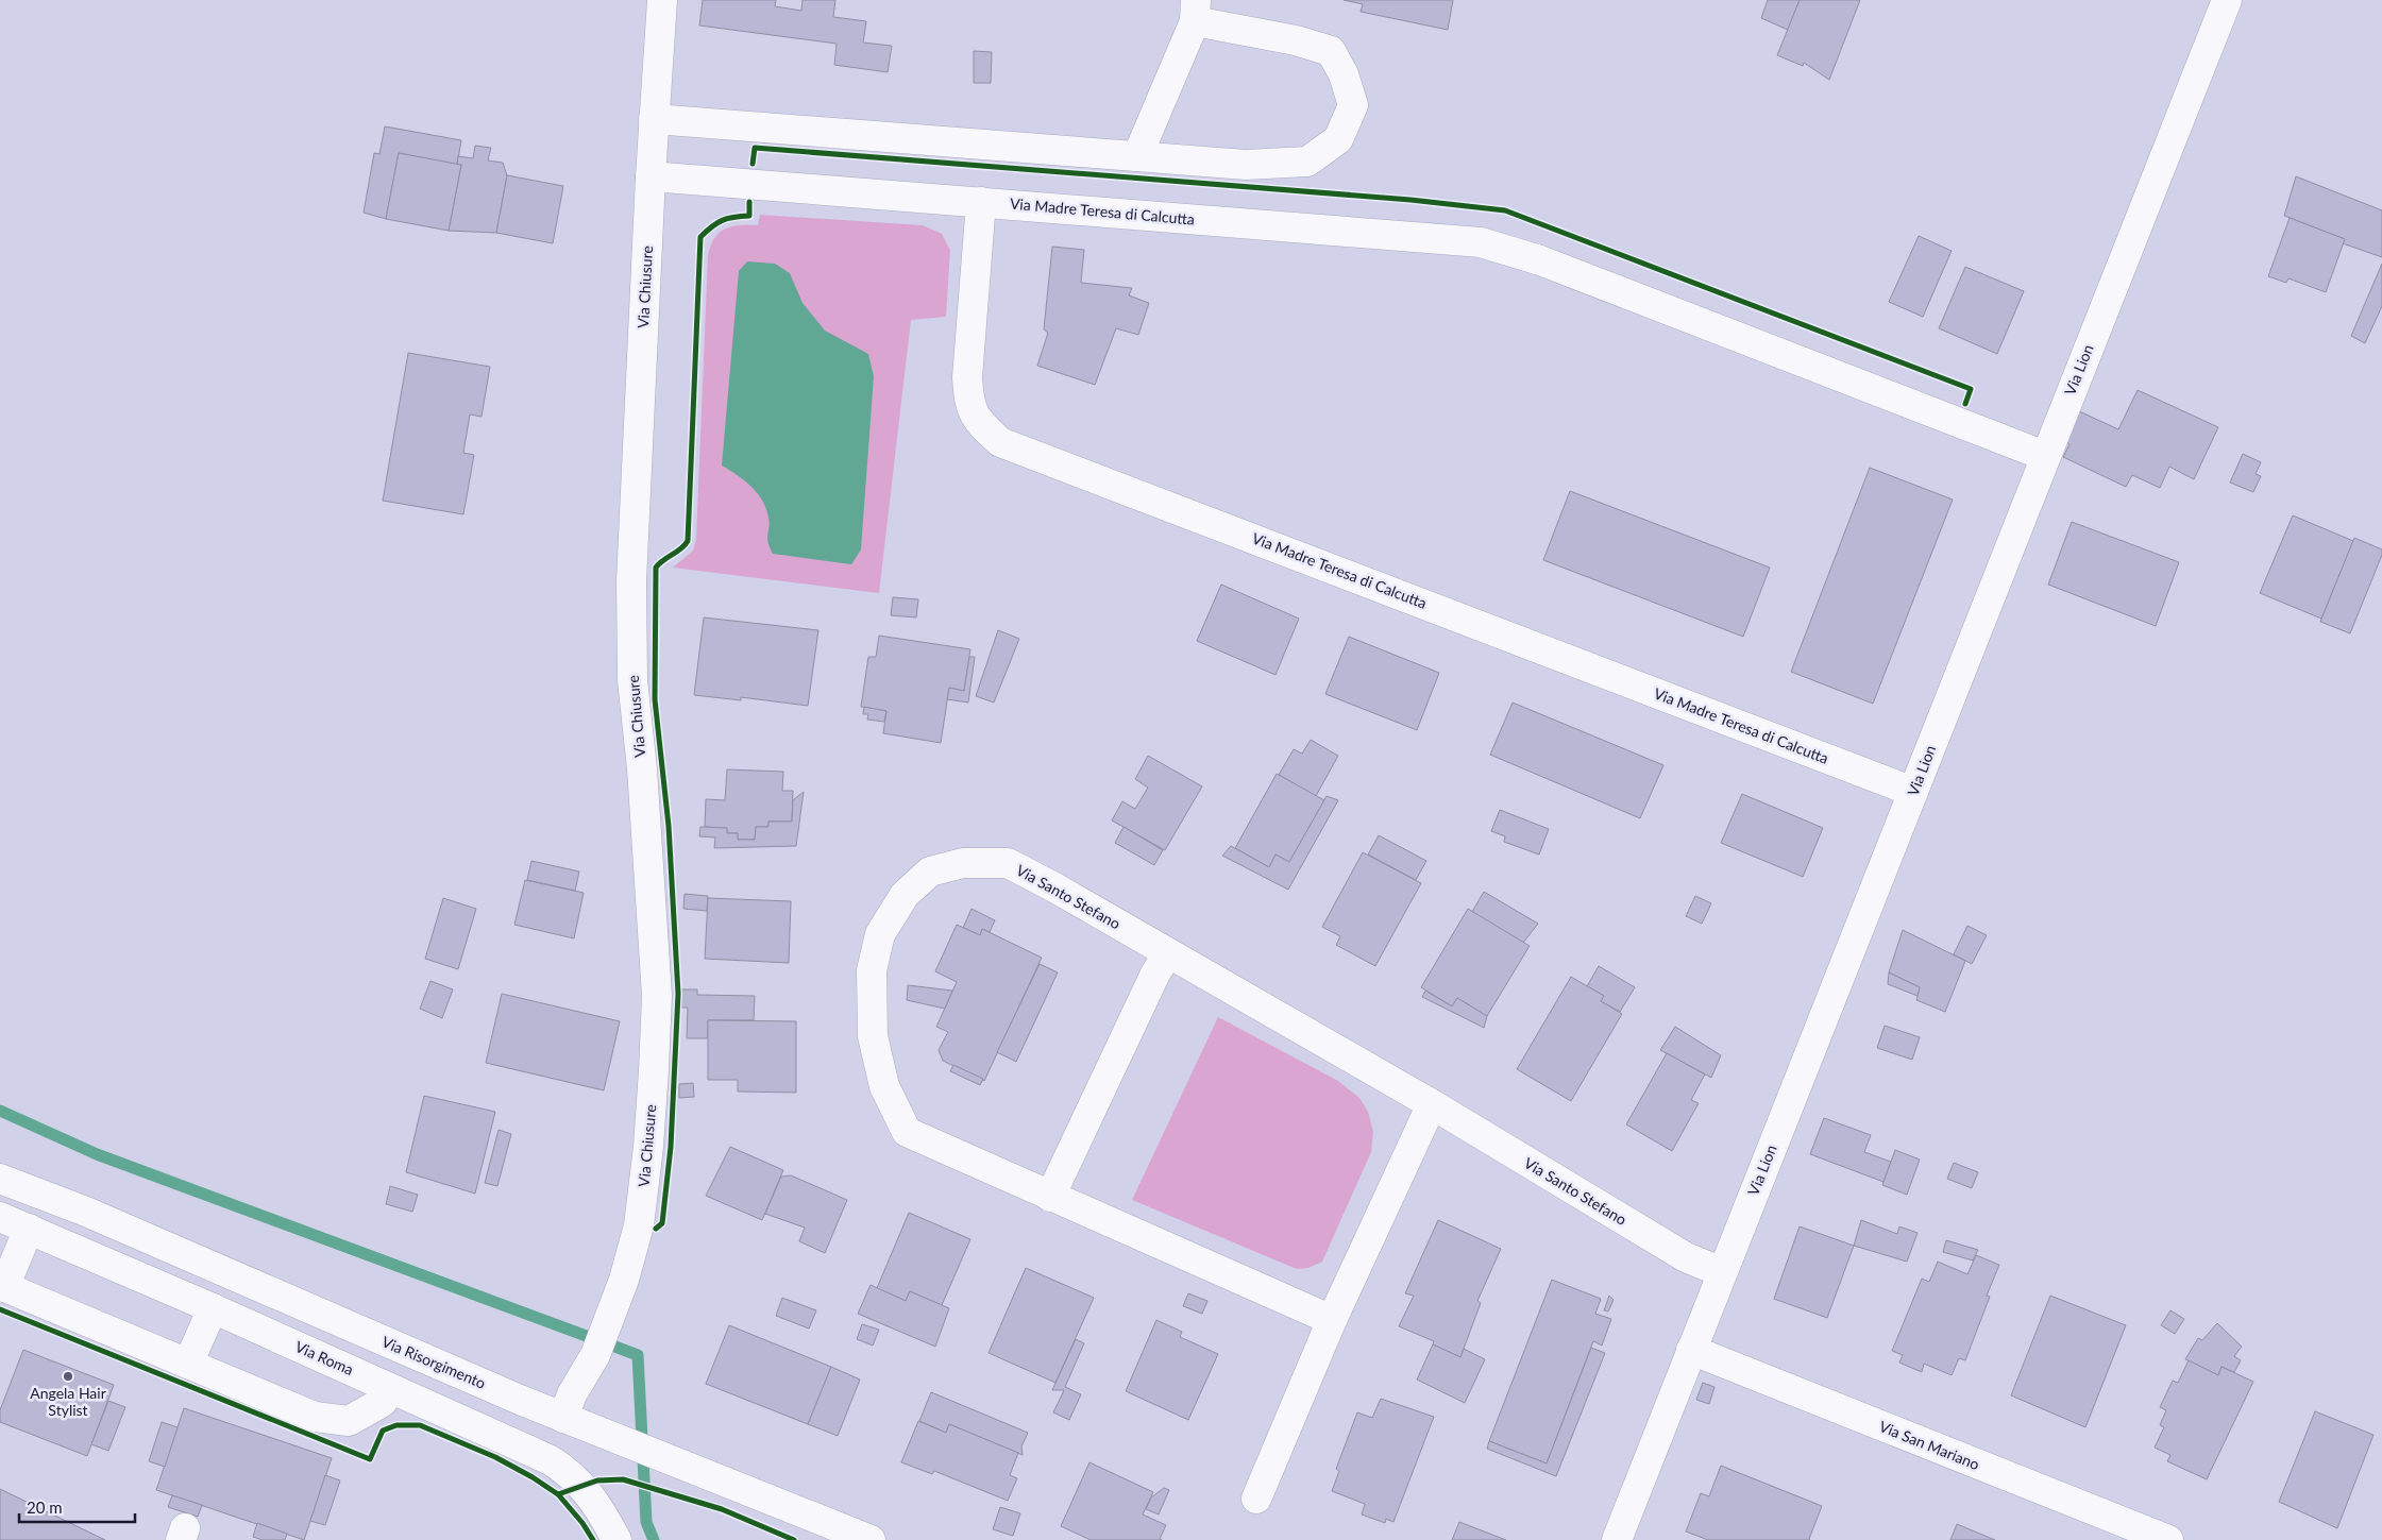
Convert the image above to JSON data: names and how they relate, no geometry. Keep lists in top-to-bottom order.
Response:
{
  "streets": {
    "street": [
      "Via Madre Teresa di Calcutta",
      "Via Chiusure",
      "Via Lion",
      "Via Santo Stefano",
      "Via Roma",
      "Via Risorgimento",
      "Via San Mariano"
    ]
  },
  "crossings": [
    ["Via Madre Teresa di Calcutta", "Via Chiusure"],
    ["Via Madre Teresa di Calcutta", "Via Lion"],
    ["Via Chiusure", "Via Risorgimento"],
    ["Via Lion", "Via Santo Stefano"],
    ["Via Lion", "Via San Mariano"]
  ],
  "places": ["Angela Hair Stylist"],
  "scale_bar": "20 m"
}
